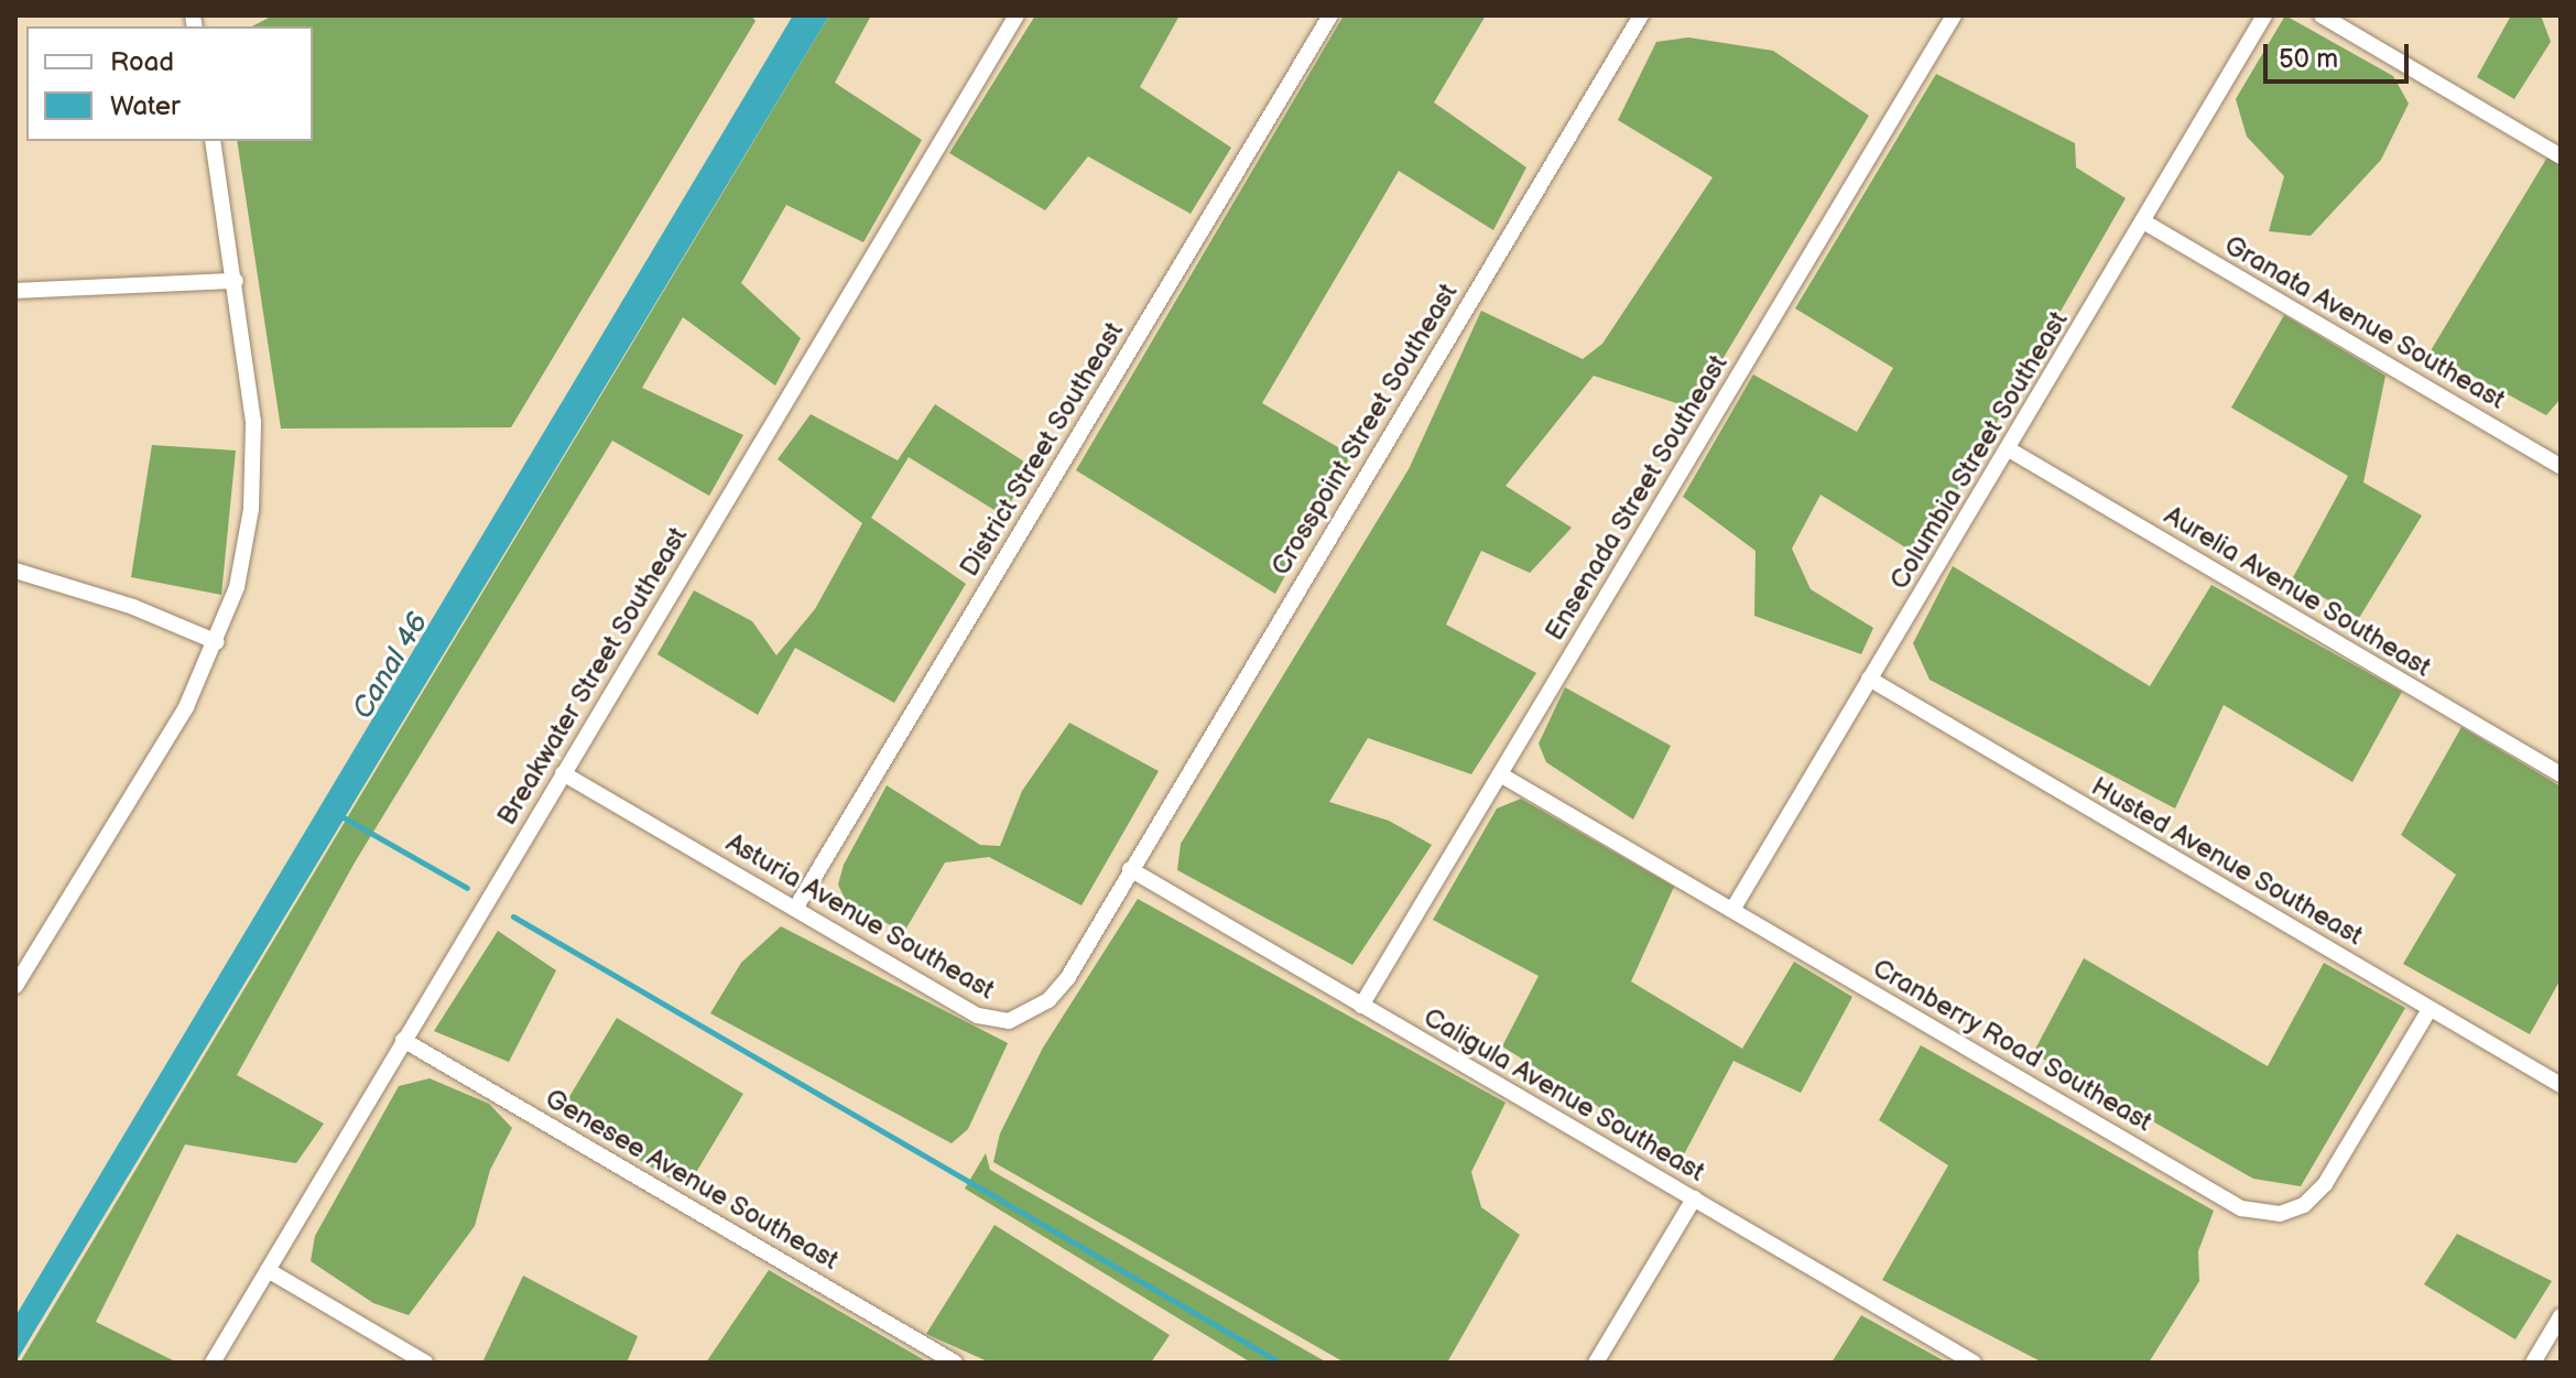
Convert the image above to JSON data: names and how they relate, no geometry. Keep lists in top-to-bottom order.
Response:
{
  "streets": {
    "street": [
      "Granata Avenue Southeast",
      "Crosspoint Street Southeast",
      "District Street Southeast",
      "Columbia Street Southeast",
      "Ensenada Street Southeast",
      "Aurelia Avenue Southeast",
      "Breakwater Street Southeast",
      "Husted Avenue Southeast",
      "Asturia Avenue Southeast",
      "Cranberry Road Southeast",
      "Caligula Avenue Southeast",
      "Genesee Avenue Southeast"
    ]
  },
  "crossings": [
    ["Granata Avenue Southeast", "Columbia Street Southeast"],
    ["Crosspoint Street Southeast", "Asturia Avenue Southeast"],
    ["Crosspoint Street Southeast", "Caligula Avenue Southeast"],
    ["District Street Southeast", "Asturia Avenue Southeast"],
    ["Columbia Street Southeast", "Aurelia Avenue Southeast"],
    ["Columbia Street Southeast", "Husted Avenue Southeast"],
    ["Columbia Street Southeast", "Cranberry Road Southeast"],
    ["Ensenada Street Southeast", "Cranberry Road Southeast"],
    ["Ensenada Street Southeast", "Caligula Avenue Southeast"],
    ["Breakwater Street Southeast", "Asturia Avenue Southeast"],
    ["Breakwater Street Southeast", "Genesee Avenue Southeast"],
    ["Husted Avenue Southeast", "Cranberry Road Southeast"],
    ["Asturia Avenue Southeast", "Caligula Avenue Southeast"]
  ],
  "water": ["Canal 46"],
  "legend": ["Road", "Water"],
  "scale_bar": "50 m"
}
